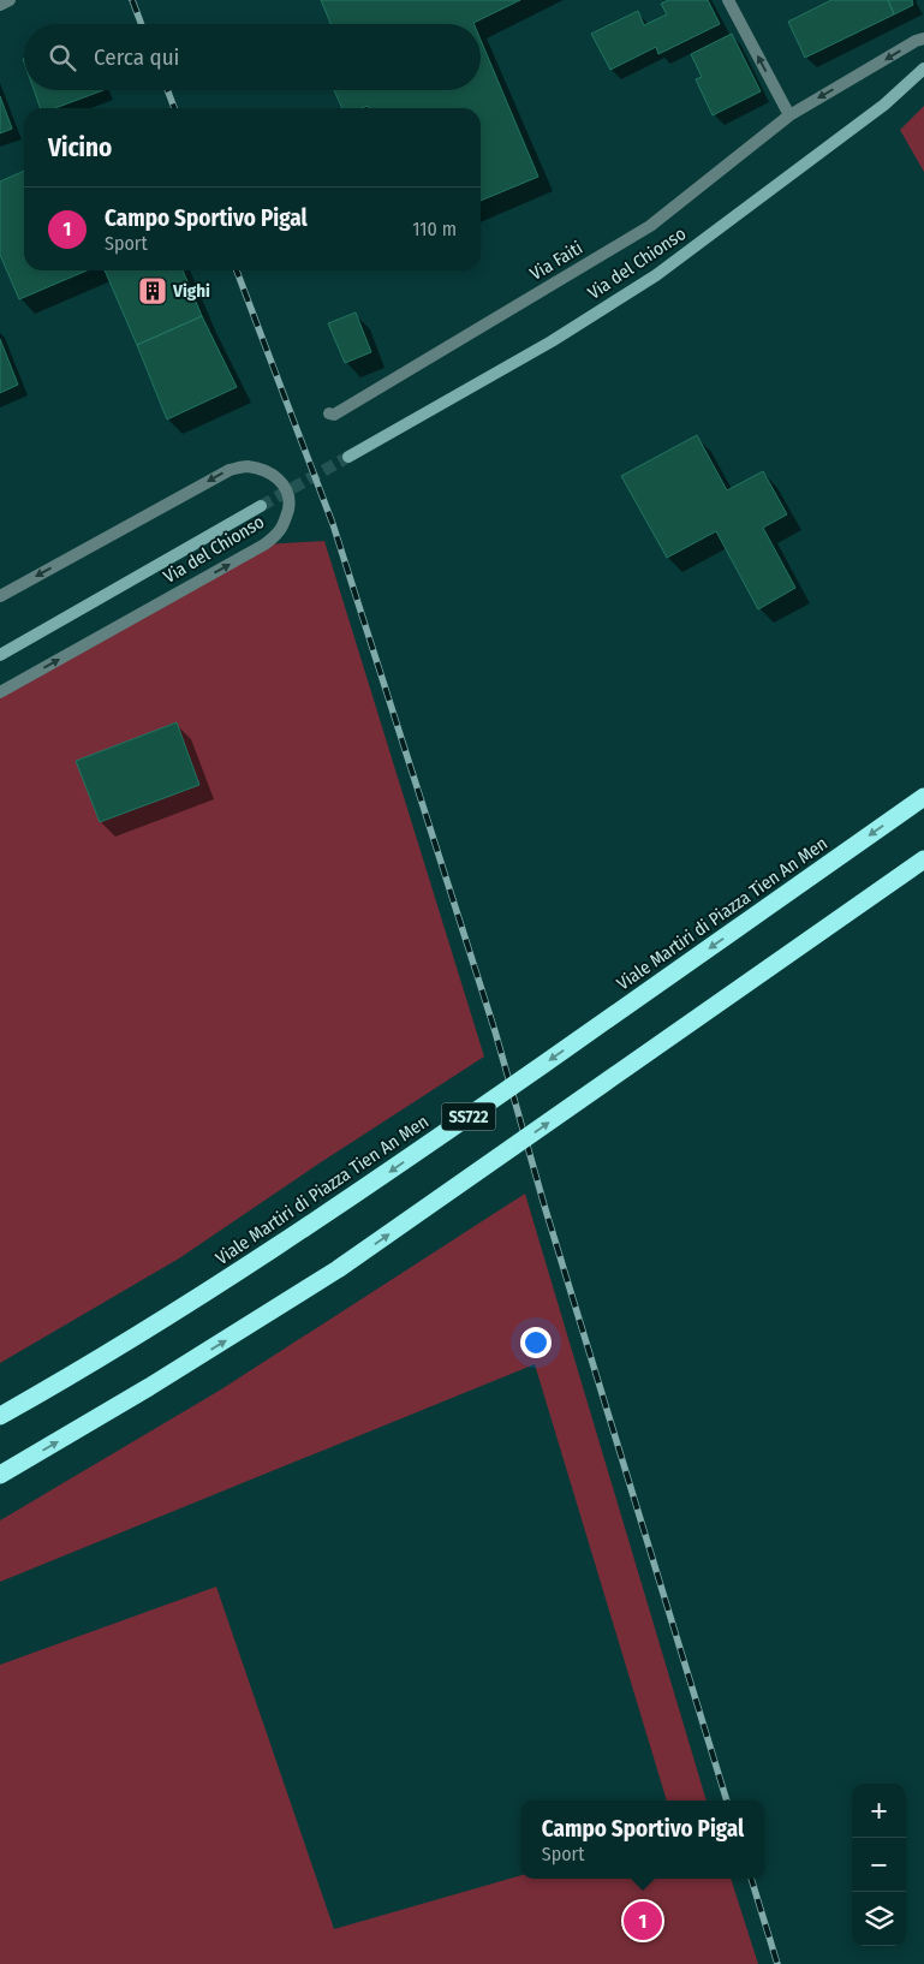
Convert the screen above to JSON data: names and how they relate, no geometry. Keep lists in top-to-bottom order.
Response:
{
  "streets": {
    "highway": ["Viale Martiri di Piazza Tien An Men", "SS722"],
    "main road": ["Via del Chionso"],
    "street": ["Via Faiti"]
  },
  "places": {
    "building": ["Vighi"]
  },
  "page": {
    "search": "Cerca qui",
    "heading": "Vicino",
    "list": [
      {
        "mark": "1",
        "name": "Campo Sportivo Pigal",
        "note": "Sport",
        "value": "110 m"
      }
    ],
    "map_buttons": ["+", "−"],
    "popup": ["Campo Sportivo Pigal", "Sport"],
    "pins": "1"
  }
}
